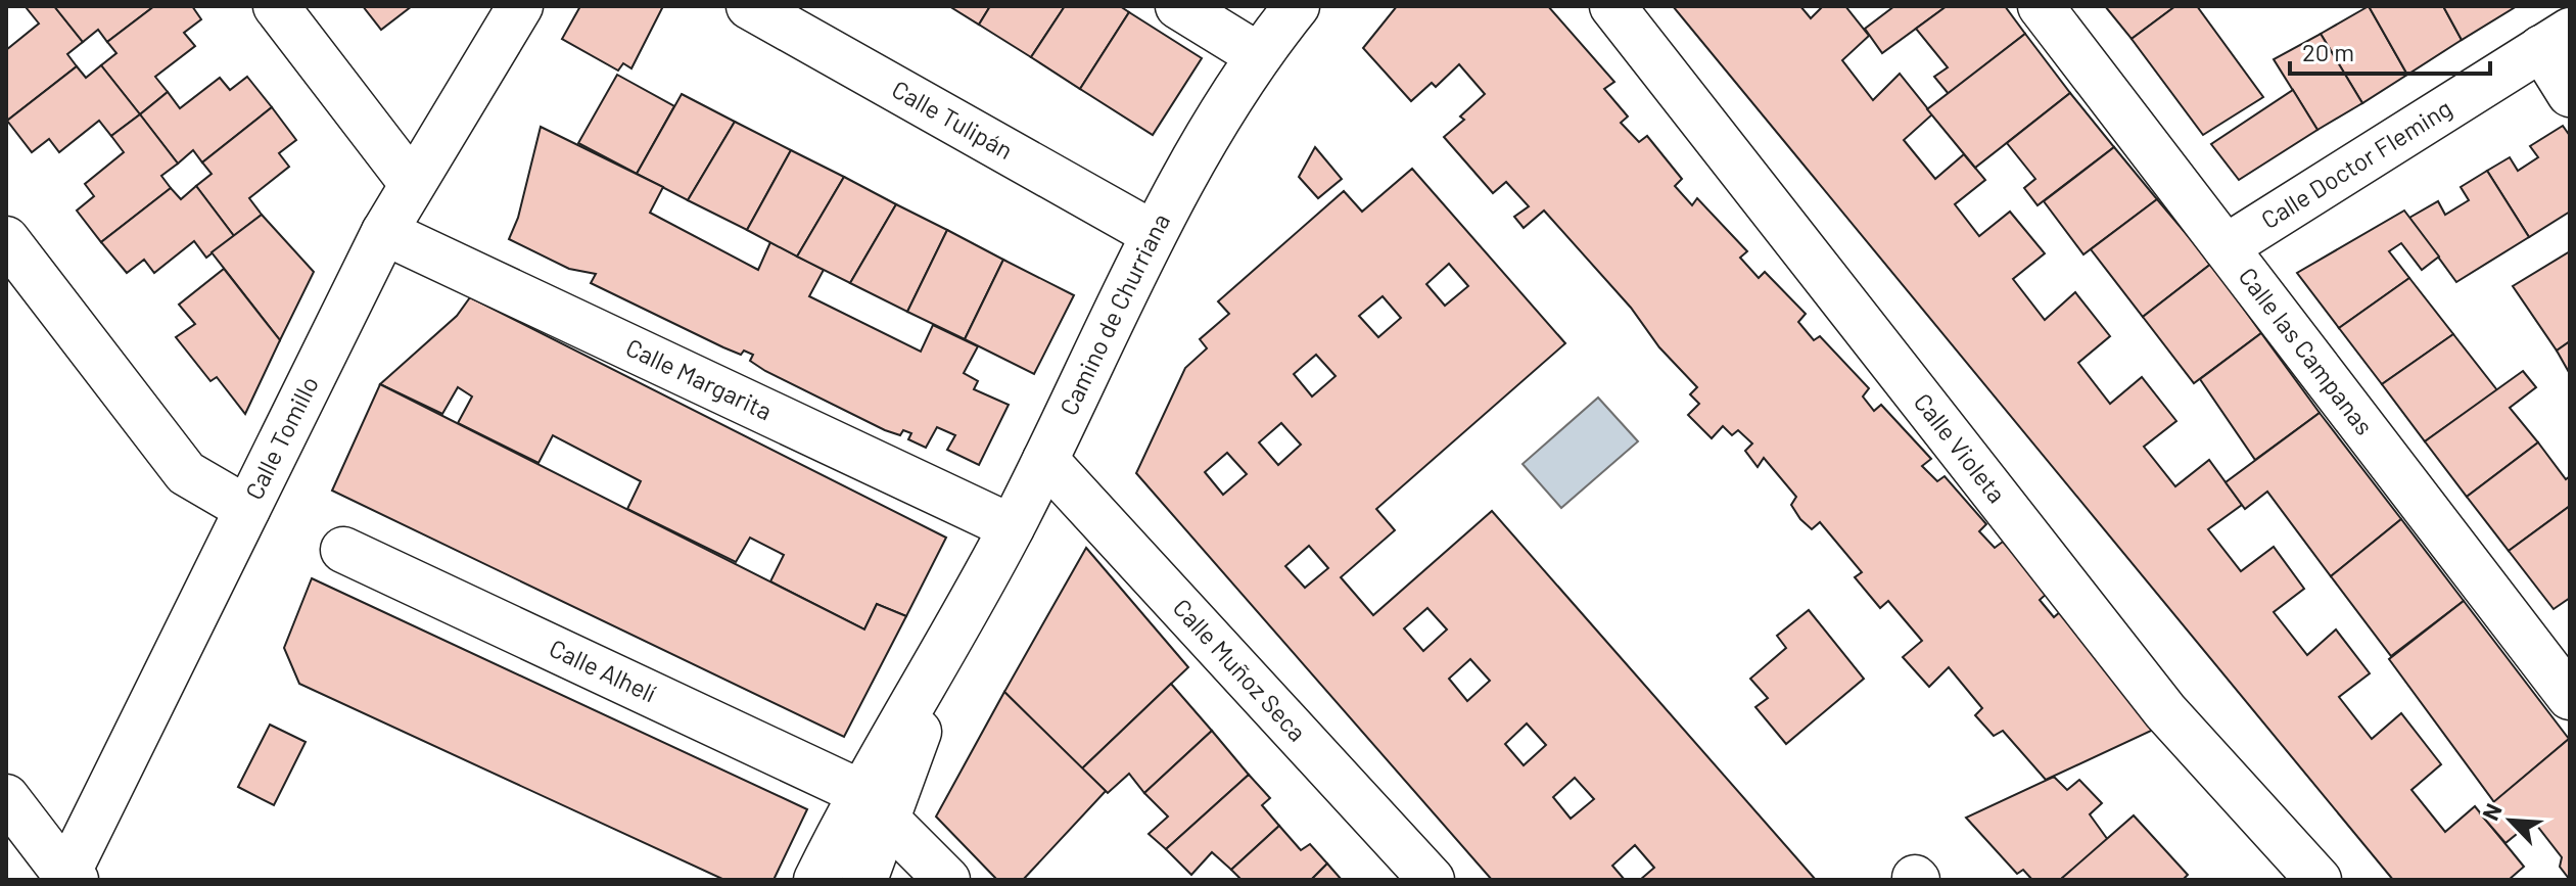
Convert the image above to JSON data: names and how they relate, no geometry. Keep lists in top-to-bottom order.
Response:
{
  "streets": {
    "street": [
      "Calle Tulipán",
      "Calle Doctor Fleming",
      "Camino de Churriana",
      "Calle las Campanas",
      "Calle Margarita",
      "Calle Tomillo",
      "Calle Violeta",
      "Calle Muñoz Seca",
      "Calle Alhelí"
    ]
  },
  "crossings": [
    ["Calle Tulipán", "Camino de Churriana"],
    ["Calle Doctor Fleming", "Calle las Campanas"],
    ["Camino de Churriana", "Calle Margarita"],
    ["Camino de Churriana", "Calle Muñoz Seca"],
    ["Camino de Churriana", "Calle Alhelí"],
    ["Calle Margarita", "Calle Tomillo"]
  ],
  "scale_bar": "20 m",
  "north": "top left"
}
